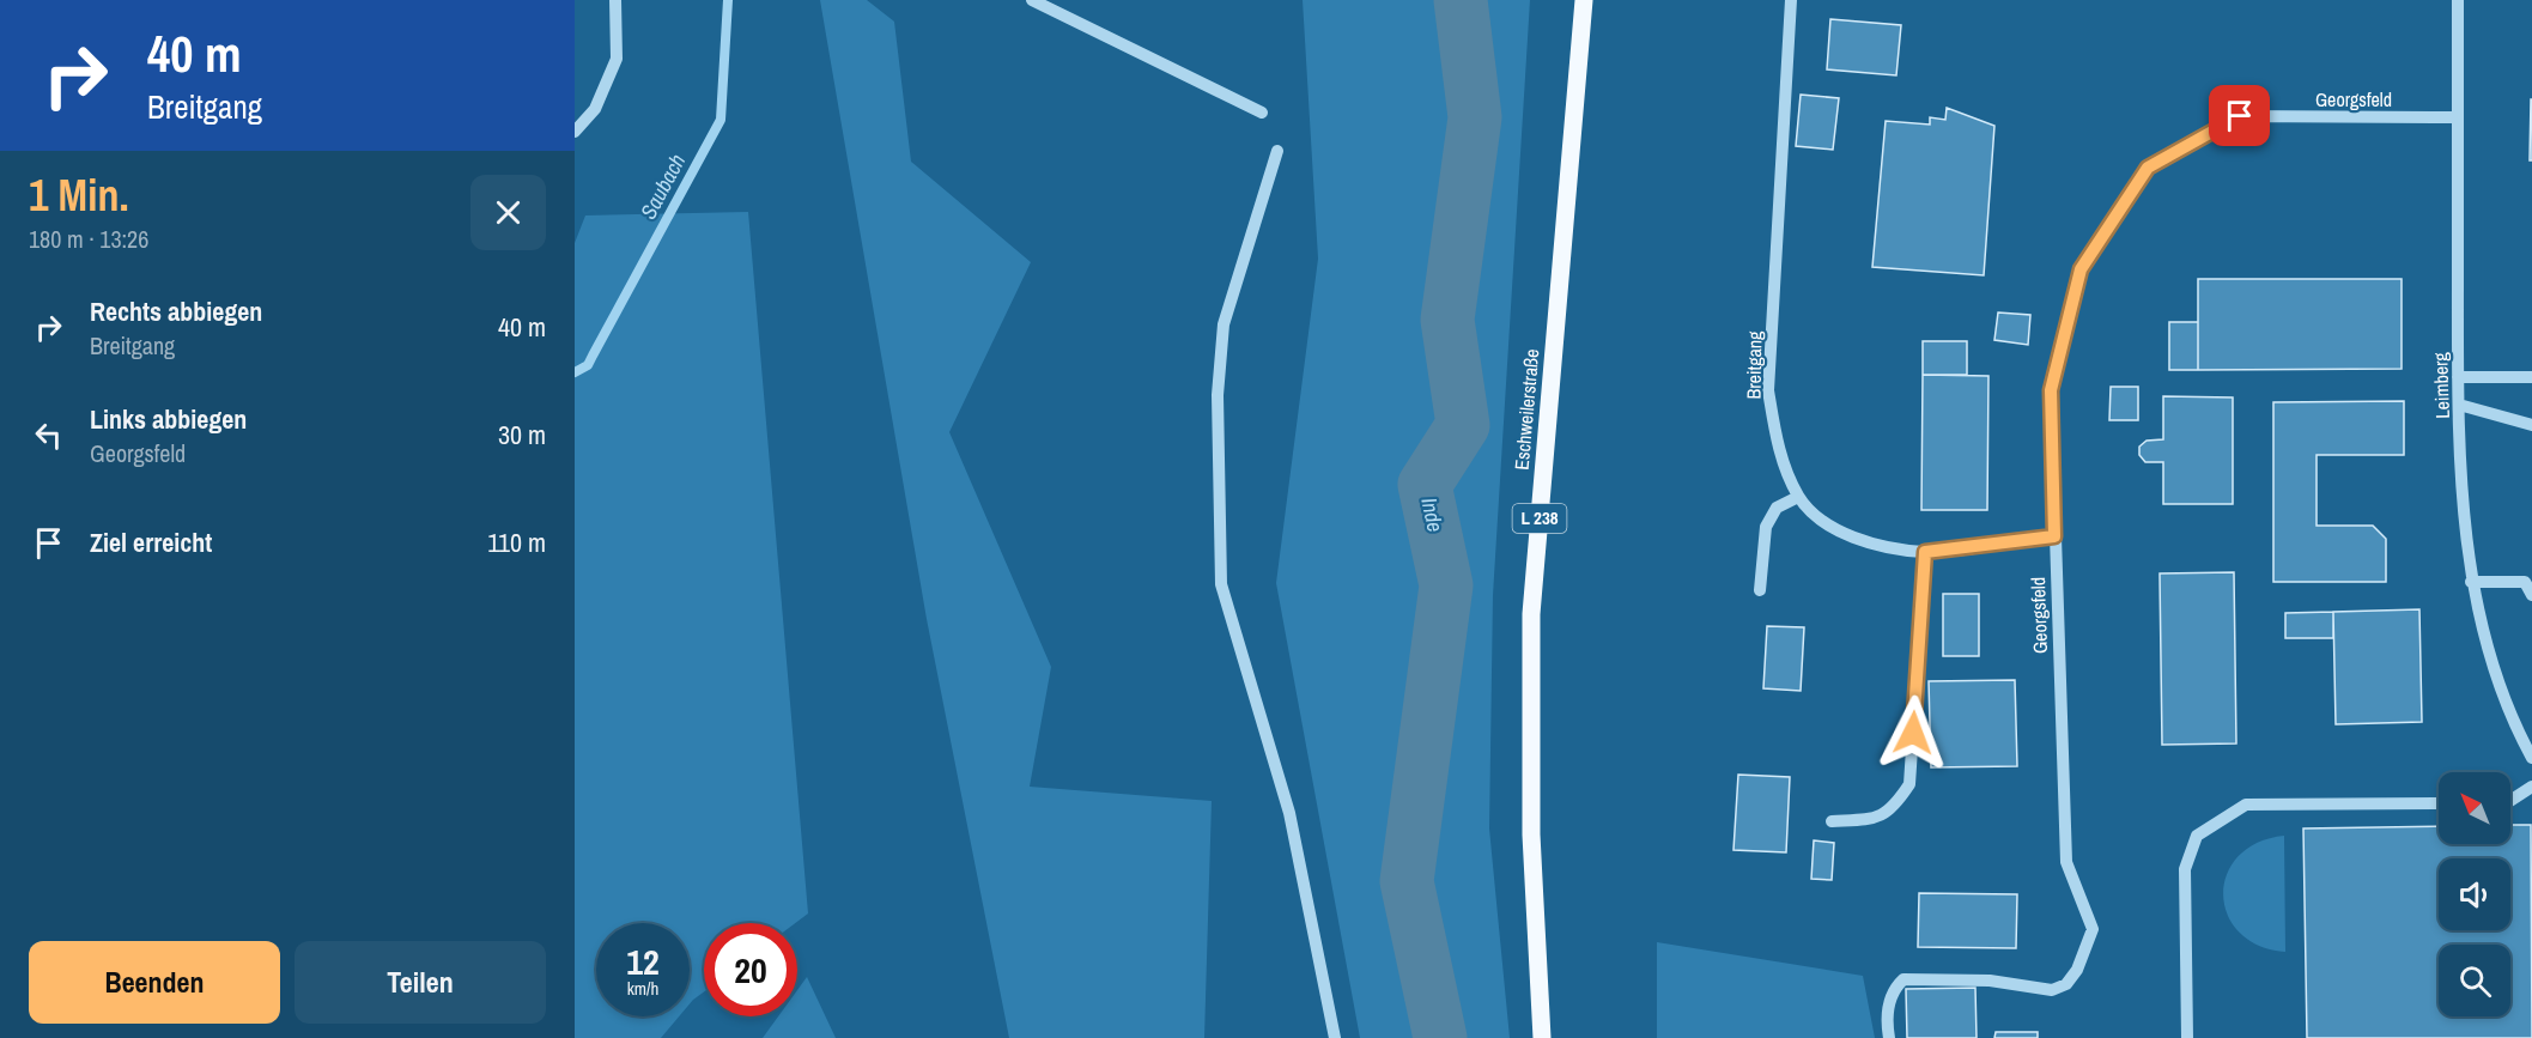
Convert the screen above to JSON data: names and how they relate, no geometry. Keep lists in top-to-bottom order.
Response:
{
  "streets": {
    "main road": ["Eschweilerstraße", "L 238"],
    "street": ["Georgsfeld", "Breitgang", "Leimberg"]
  },
  "crossings": [
    ["Georgsfeld", "Breitgang"],
    ["Georgsfeld", "Leimberg"]
  ],
  "water": ["Saubach", "Inde"],
  "north": "top left",
  "page": {
    "turn": ["40 m", "Breitgang"],
    "heading": ["1 Min.", "180 m · 13:26"],
    "list": [
      {
        "name": "Rechts abbiegen",
        "note": "Breitgang",
        "value": "40 m"
      },
      {
        "name": "Links abbiegen",
        "note": "Georgsfeld",
        "value": "30 m"
      },
      {
        "name": "Ziel erreicht",
        "value": "110 m"
      }
    ],
    "speed": "12 km/h",
    "limit": "20",
    "buttons": ["Beenden", "Teilen"]
  }
}
